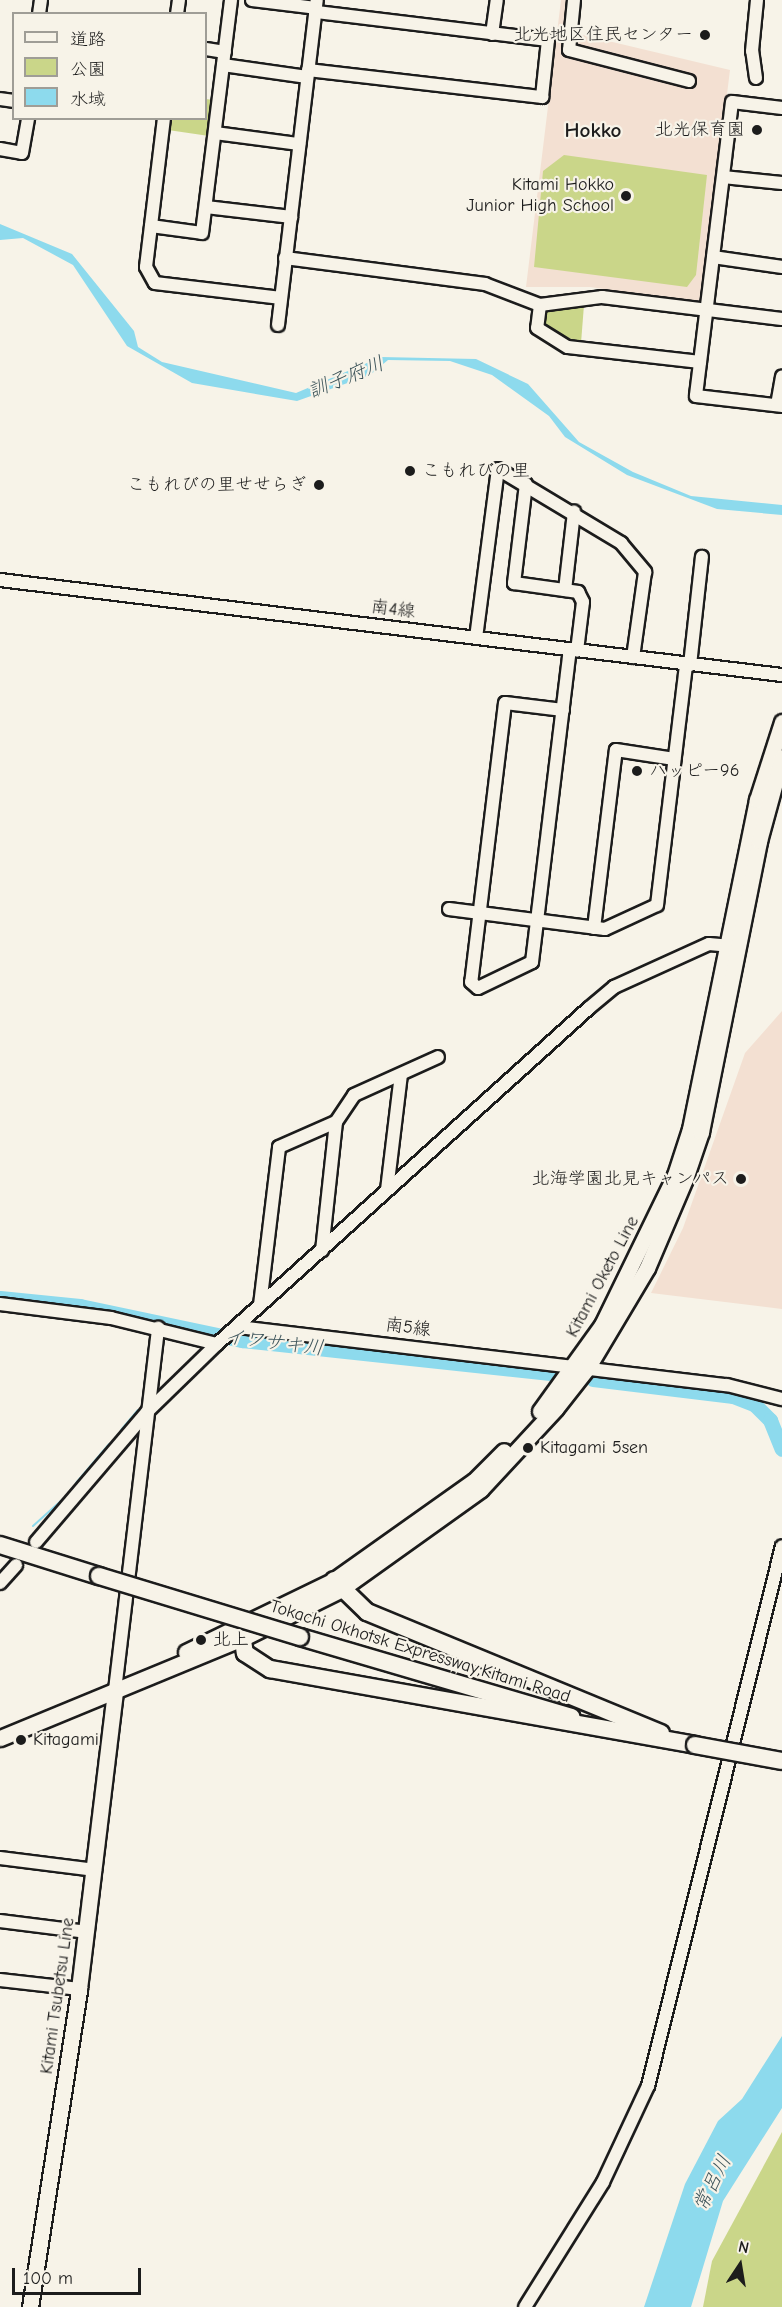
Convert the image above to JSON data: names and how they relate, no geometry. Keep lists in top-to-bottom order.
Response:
{
  "streets": {
    "highway": ["Tokachi Okhotsk Expressway;Kitami Road"],
    "main road": ["Kitami Oketo Line", "Kitami Tsubetsu Line"],
    "street": ["南4線", "南5線"]
  },
  "crossings": [
    ["Kitami Oketo Line", "南5線"],
    ["Kitami Oketo Line", "Kitami Tsubetsu Line"]
  ],
  "districts": ["Hokko"],
  "water": ["訓子府川", "イワサキ川", "常呂川"],
  "places": [
    "北光地区住民センター",
    "北光保育園",
    "Kitami Hokko Junior High School",
    "こもれびの里",
    "こもれびの里せせらぎ",
    "ハッピー96",
    "北海学園北見キャンパス",
    "Kitagami 5sen",
    "北上",
    "Kitagami"
  ],
  "legend": ["道路", "公園", "水域"],
  "scale_bar": "100 m",
  "north": "top"
}
